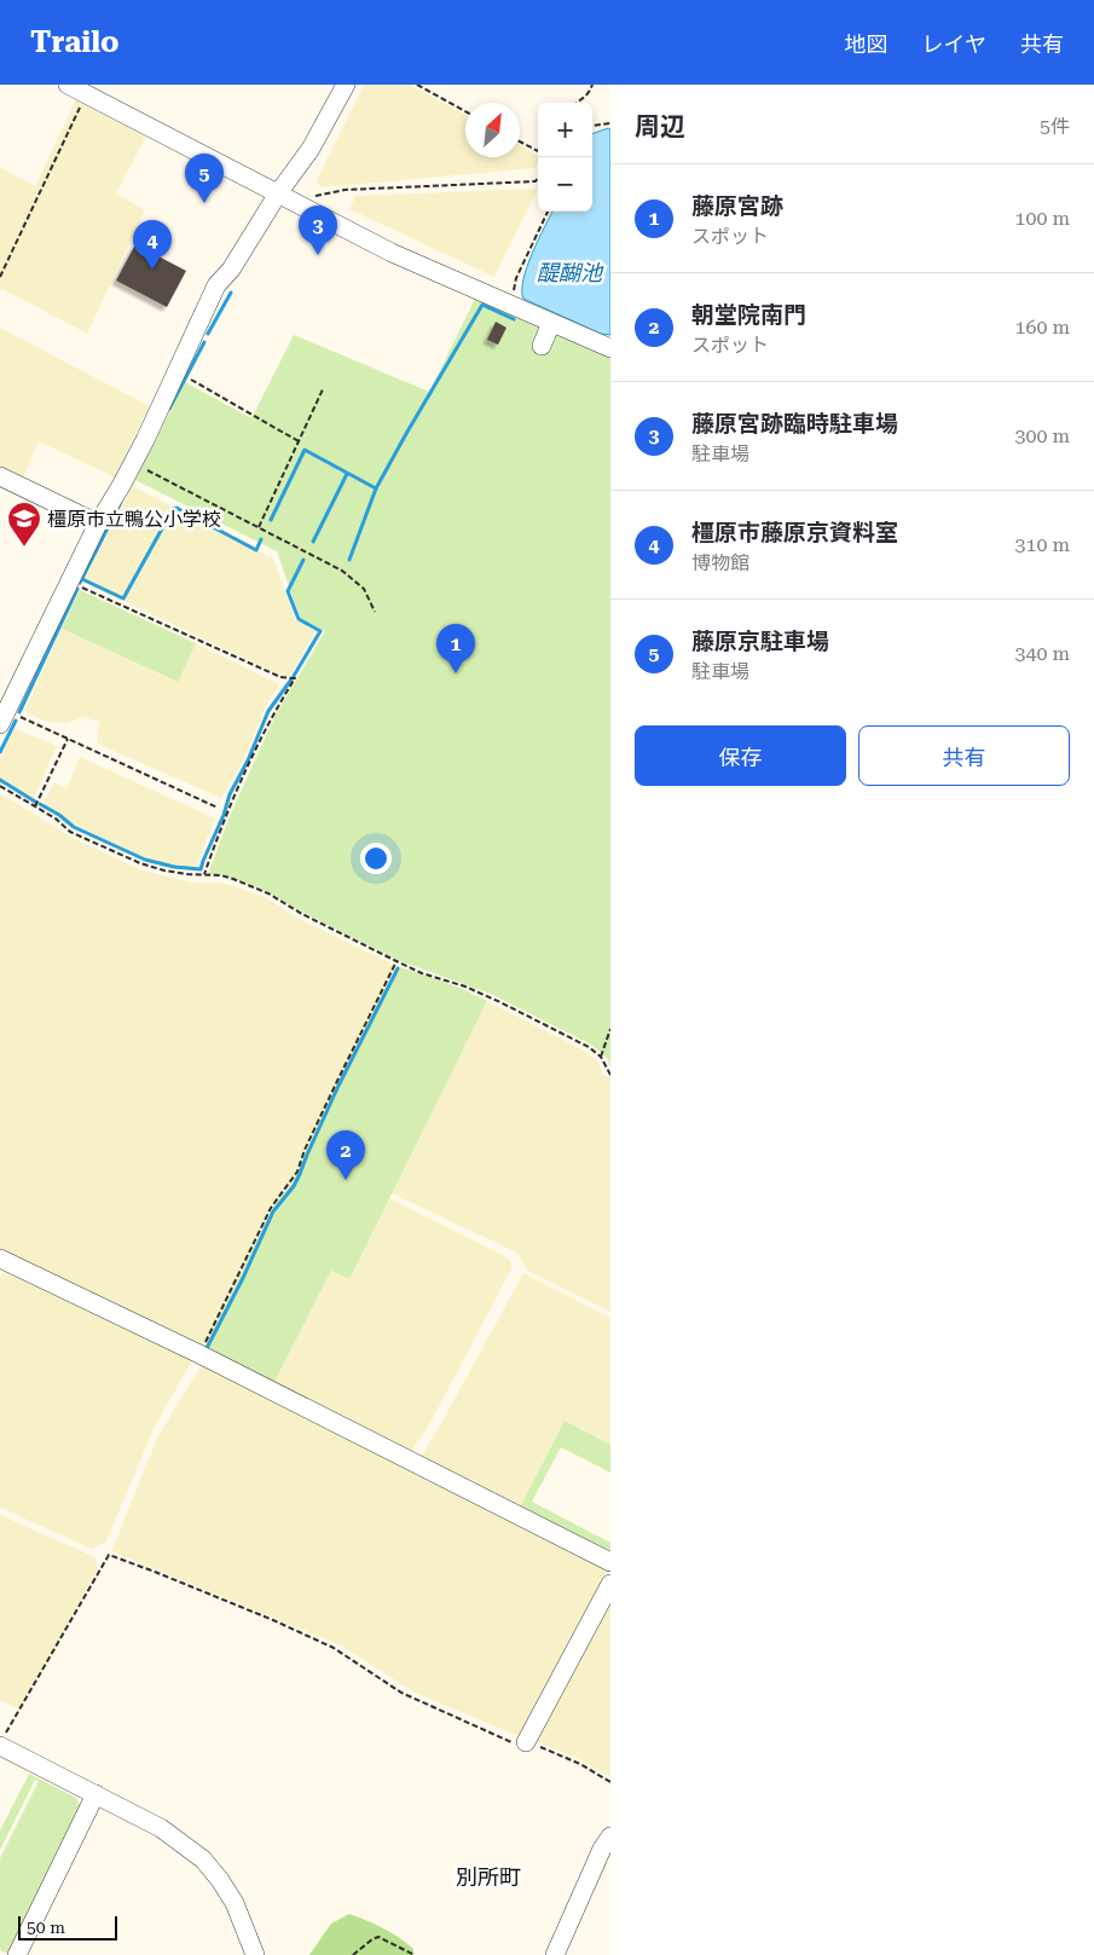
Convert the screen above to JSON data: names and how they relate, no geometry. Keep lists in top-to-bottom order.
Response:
{
  "districts": ["別所町"],
  "water": ["醍醐池"],
  "places": {
    "school or university": ["橿原市立鴨公小学校"]
  },
  "scale_bar": "50 m",
  "north": "top right",
  "page": {
    "header": "Trailo",
    "nav": ["地図", "レイヤ", "共有"],
    "heading": ["周辺", "5件"],
    "map_buttons": ["+", "−"],
    "pins": [
      "5",
      "3",
      "4",
      "1",
      "2"
    ],
    "list": [
      {
        "mark": "1",
        "name": "藤原宮跡",
        "note": "スポット",
        "value": "100 m"
      },
      {
        "mark": "2",
        "name": "朝堂院南門",
        "note": "スポット",
        "value": "160 m"
      },
      {
        "mark": "3",
        "name": "藤原宮跡臨時駐車場",
        "note": "駐車場",
        "value": "300 m"
      },
      {
        "mark": "4",
        "name": "橿原市藤原京資料室",
        "note": "博物館",
        "value": "310 m"
      },
      {
        "mark": "5",
        "name": "藤原京駐車場",
        "note": "駐車場",
        "value": "340 m"
      }
    ],
    "buttons": ["保存", "共有"],
    "scale": "50 m"
  }
}
